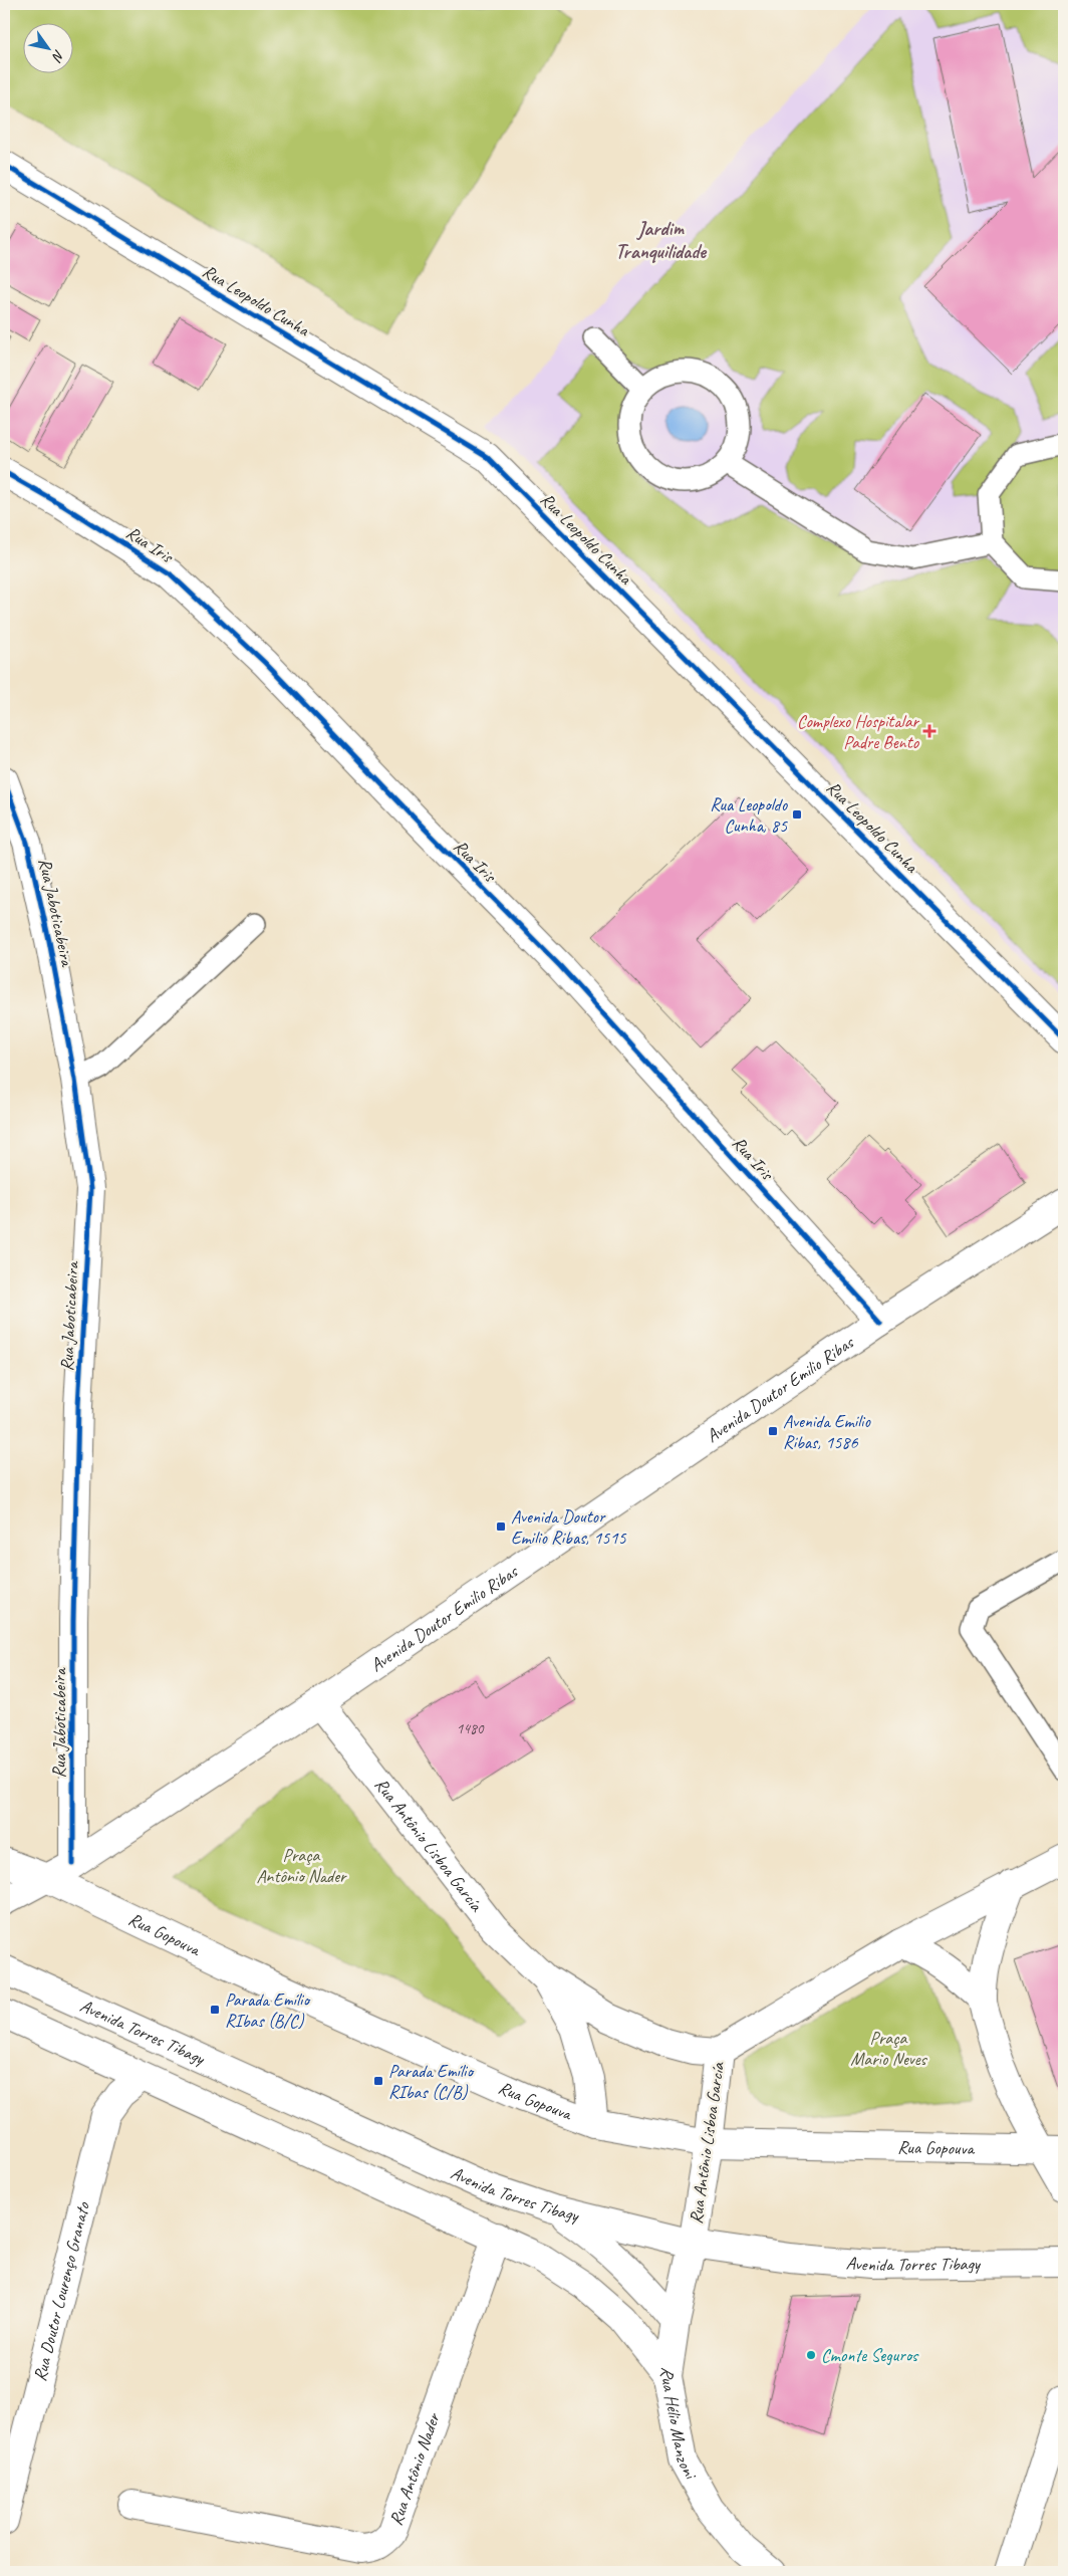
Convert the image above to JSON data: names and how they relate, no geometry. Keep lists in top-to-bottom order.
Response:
{
  "streets": {
    "street": [
      "Rua Leopoldo Cunha",
      "Rua Iris",
      "Rua Jaboticabeira",
      "Avenida Doutor Emilio Ribas",
      "Rua Antônio Lisboa García",
      "Rua Gopouva",
      "Avenida Torres Tibagy",
      "Rua Doutor Lourenço Granato",
      "Rua Hélio Manzoni",
      "Rua Antônio Nader"
    ]
  },
  "crossings": [
    ["Rua Iris", "Avenida Doutor Emilio Ribas"],
    ["Rua Jaboticabeira", "Avenida Doutor Emilio Ribas"],
    ["Avenida Doutor Emilio Ribas", "Rua Antônio Lisboa García"],
    ["Avenida Doutor Emilio Ribas", "Rua Gopouva"],
    ["Rua Antônio Lisboa García", "Rua Gopouva"],
    ["Rua Antônio Lisboa García", "Avenida Torres Tibagy"],
    ["Rua Antônio Lisboa García", "Rua Hélio Manzoni"],
    ["Avenida Torres Tibagy", "Rua Hélio Manzoni"]
  ],
  "districts": ["Jardim Tranquilidade"],
  "parks": ["Praça Antônio Nader", "Praça Mario Neves"],
  "places": {
    "health": ["Complexo Hospitalar Padre Bento"],
    "transit": [
      "Rua Leopoldo Cunha, 85",
      "Avenida Emilio Ribas, 1586",
      "Avenida Doutor Emilio Ribas, 1515",
      "Parada Emílio RIbas (B/C)",
      "Parada Emílio RIbas (C/B)"
    ],
    "other": ["Cmonte Seguros"]
  },
  "house_numbers": ["1480"],
  "north": "bottom right"
}
